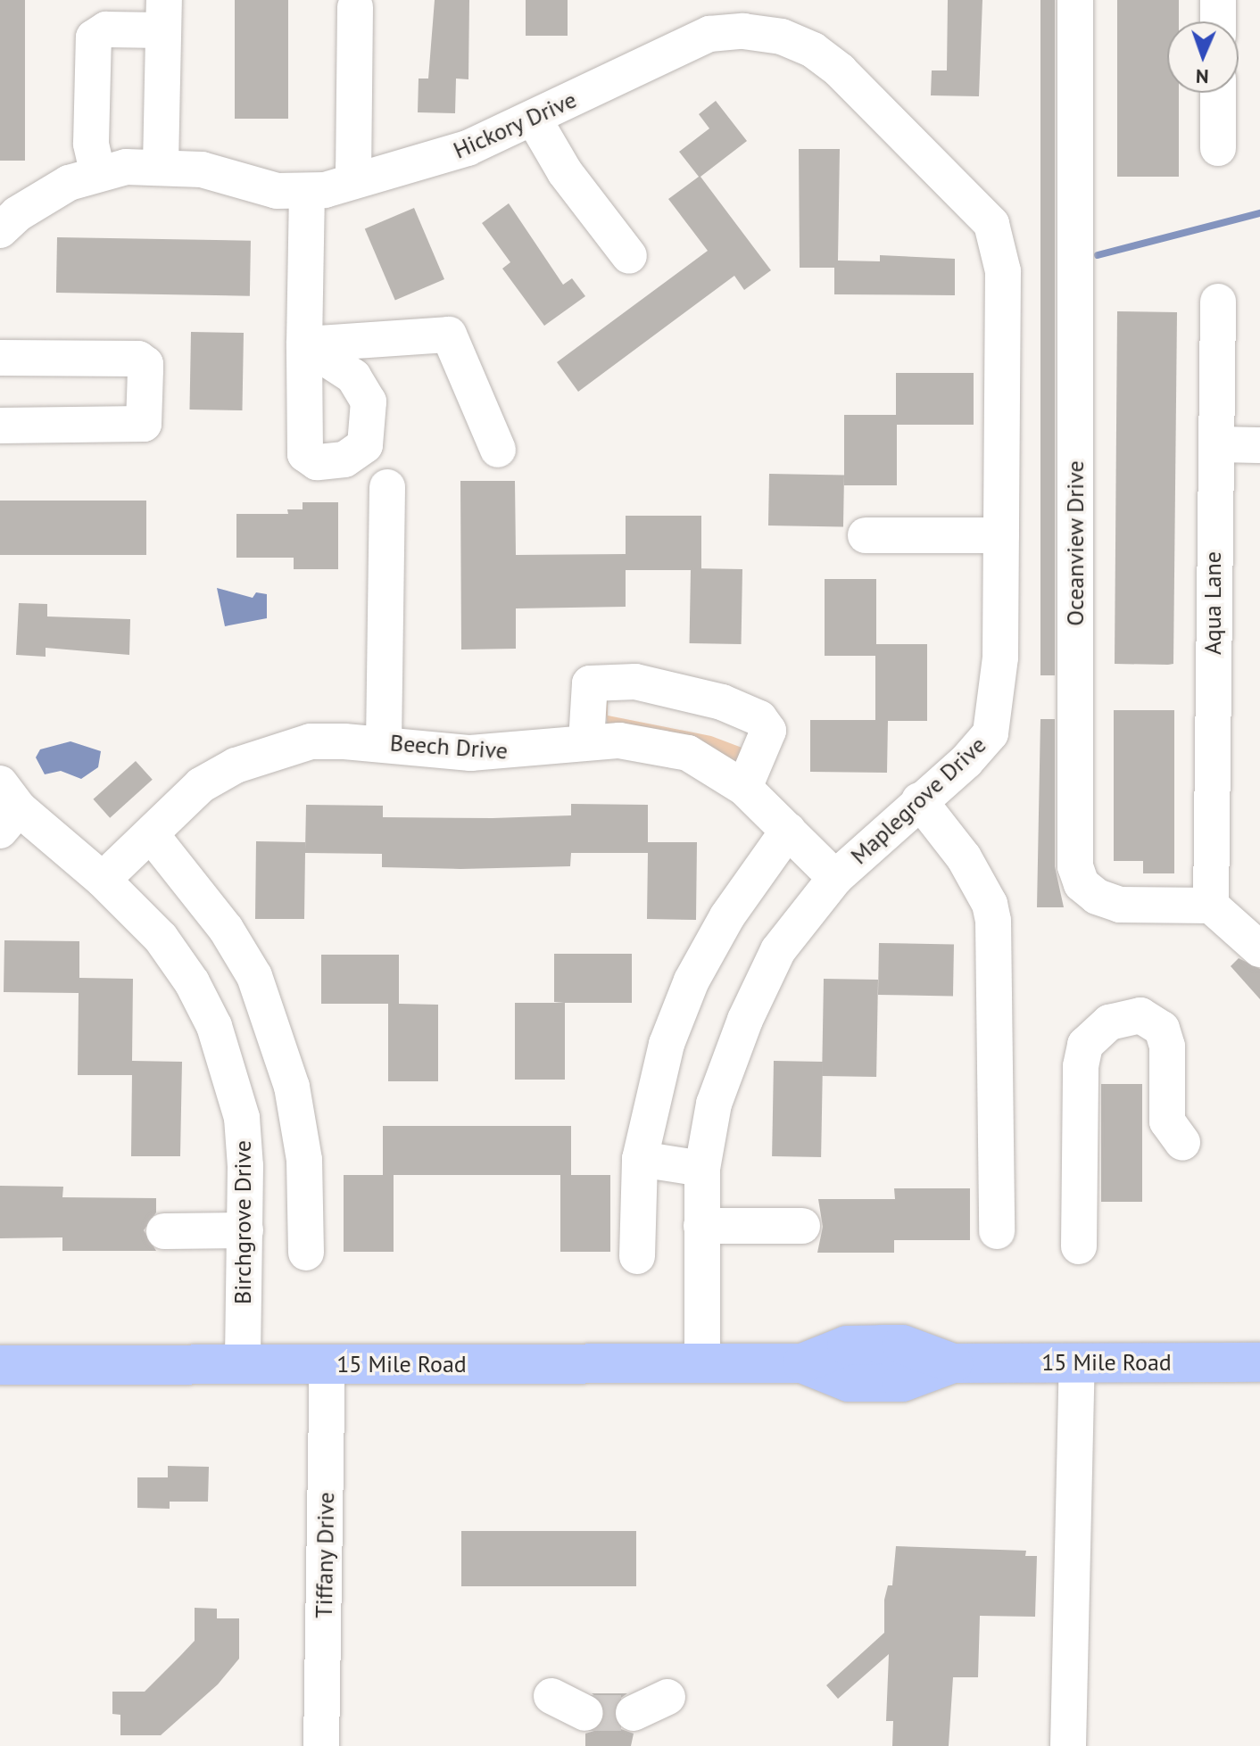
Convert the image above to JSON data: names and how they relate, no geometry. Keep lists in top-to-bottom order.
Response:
{
  "streets": {
    "main road": ["15 Mile Road"],
    "street": [
      "Hickory Drive",
      "Oceanview Drive",
      "Aqua Lane",
      "Beech Drive",
      "Maplegrove Drive",
      "Birchgrove Drive",
      "Tiffany Drive"
    ]
  },
  "crossings": [
    ["Hickory Drive", "Maplegrove Drive"],
    ["Oceanview Drive", "Aqua Lane"],
    ["Beech Drive", "Maplegrove Drive"],
    ["Beech Drive", "Birchgrove Drive"],
    ["Maplegrove Drive", "15 Mile Road"],
    ["Birchgrove Drive", "15 Mile Road"],
    ["15 Mile Road", "Tiffany Drive"]
  ],
  "north": "bottom"
}
